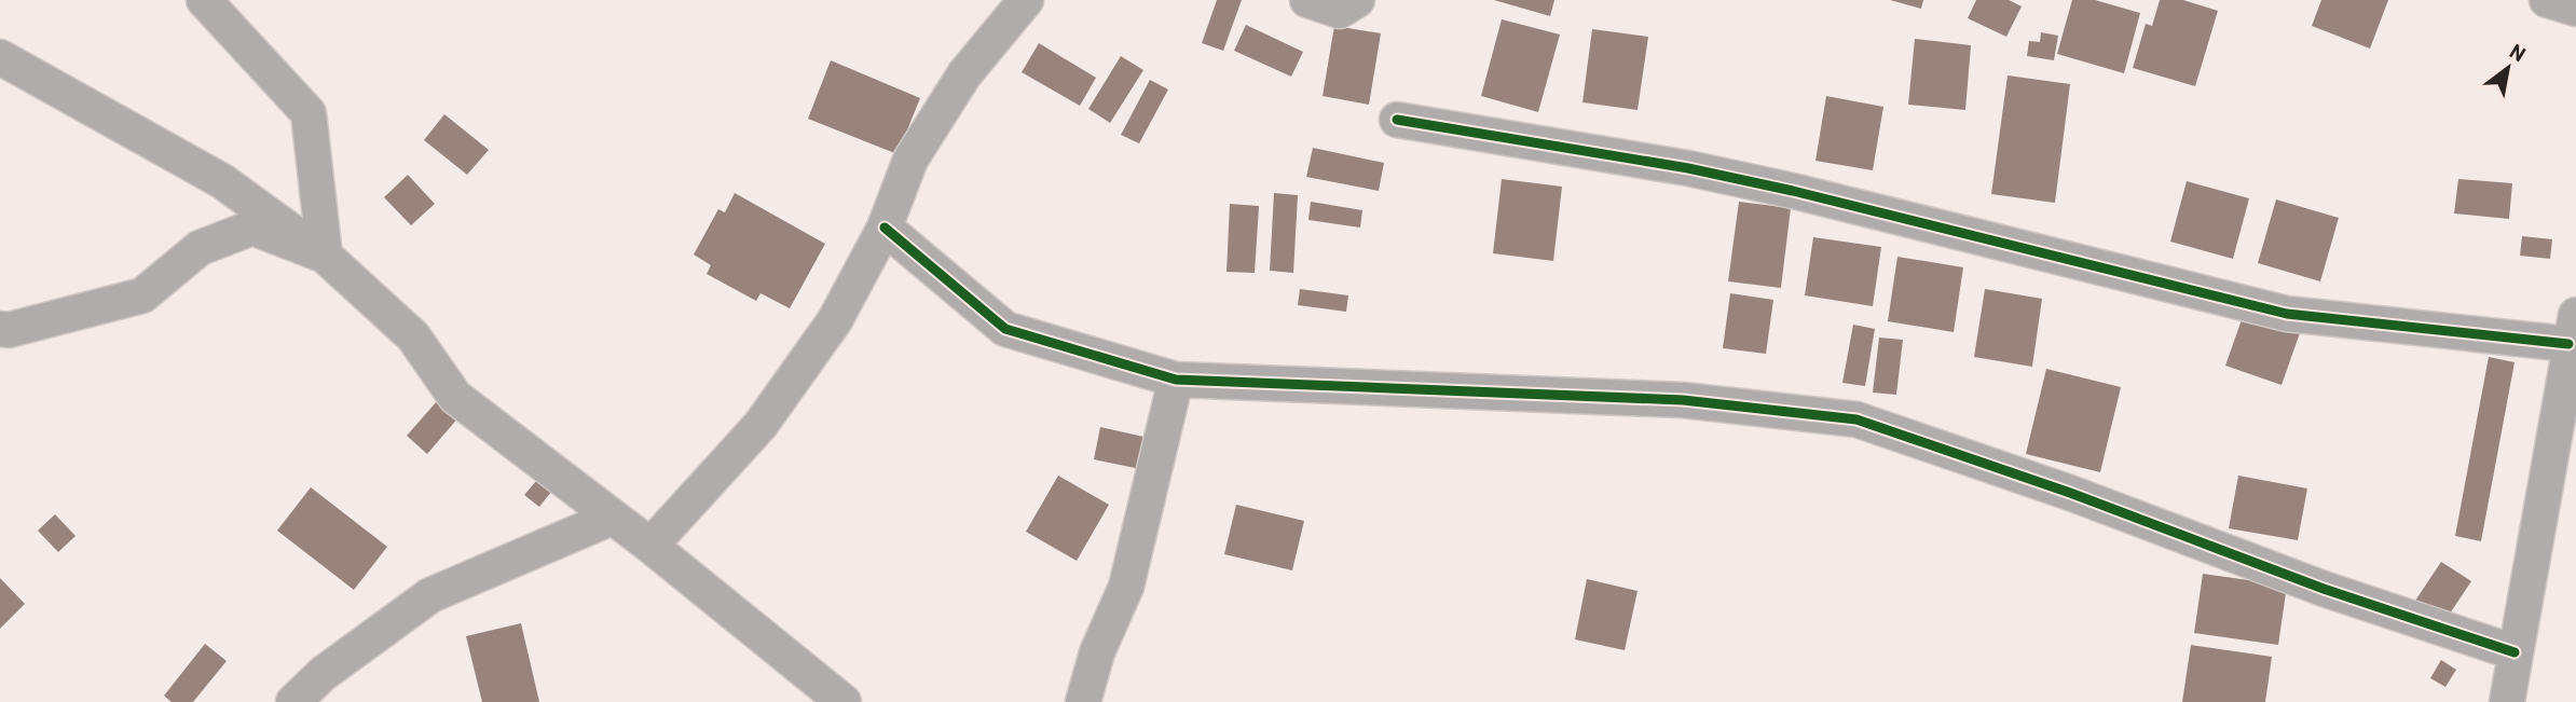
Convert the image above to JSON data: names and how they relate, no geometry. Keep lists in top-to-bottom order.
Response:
{
  "north": "top right"
}
